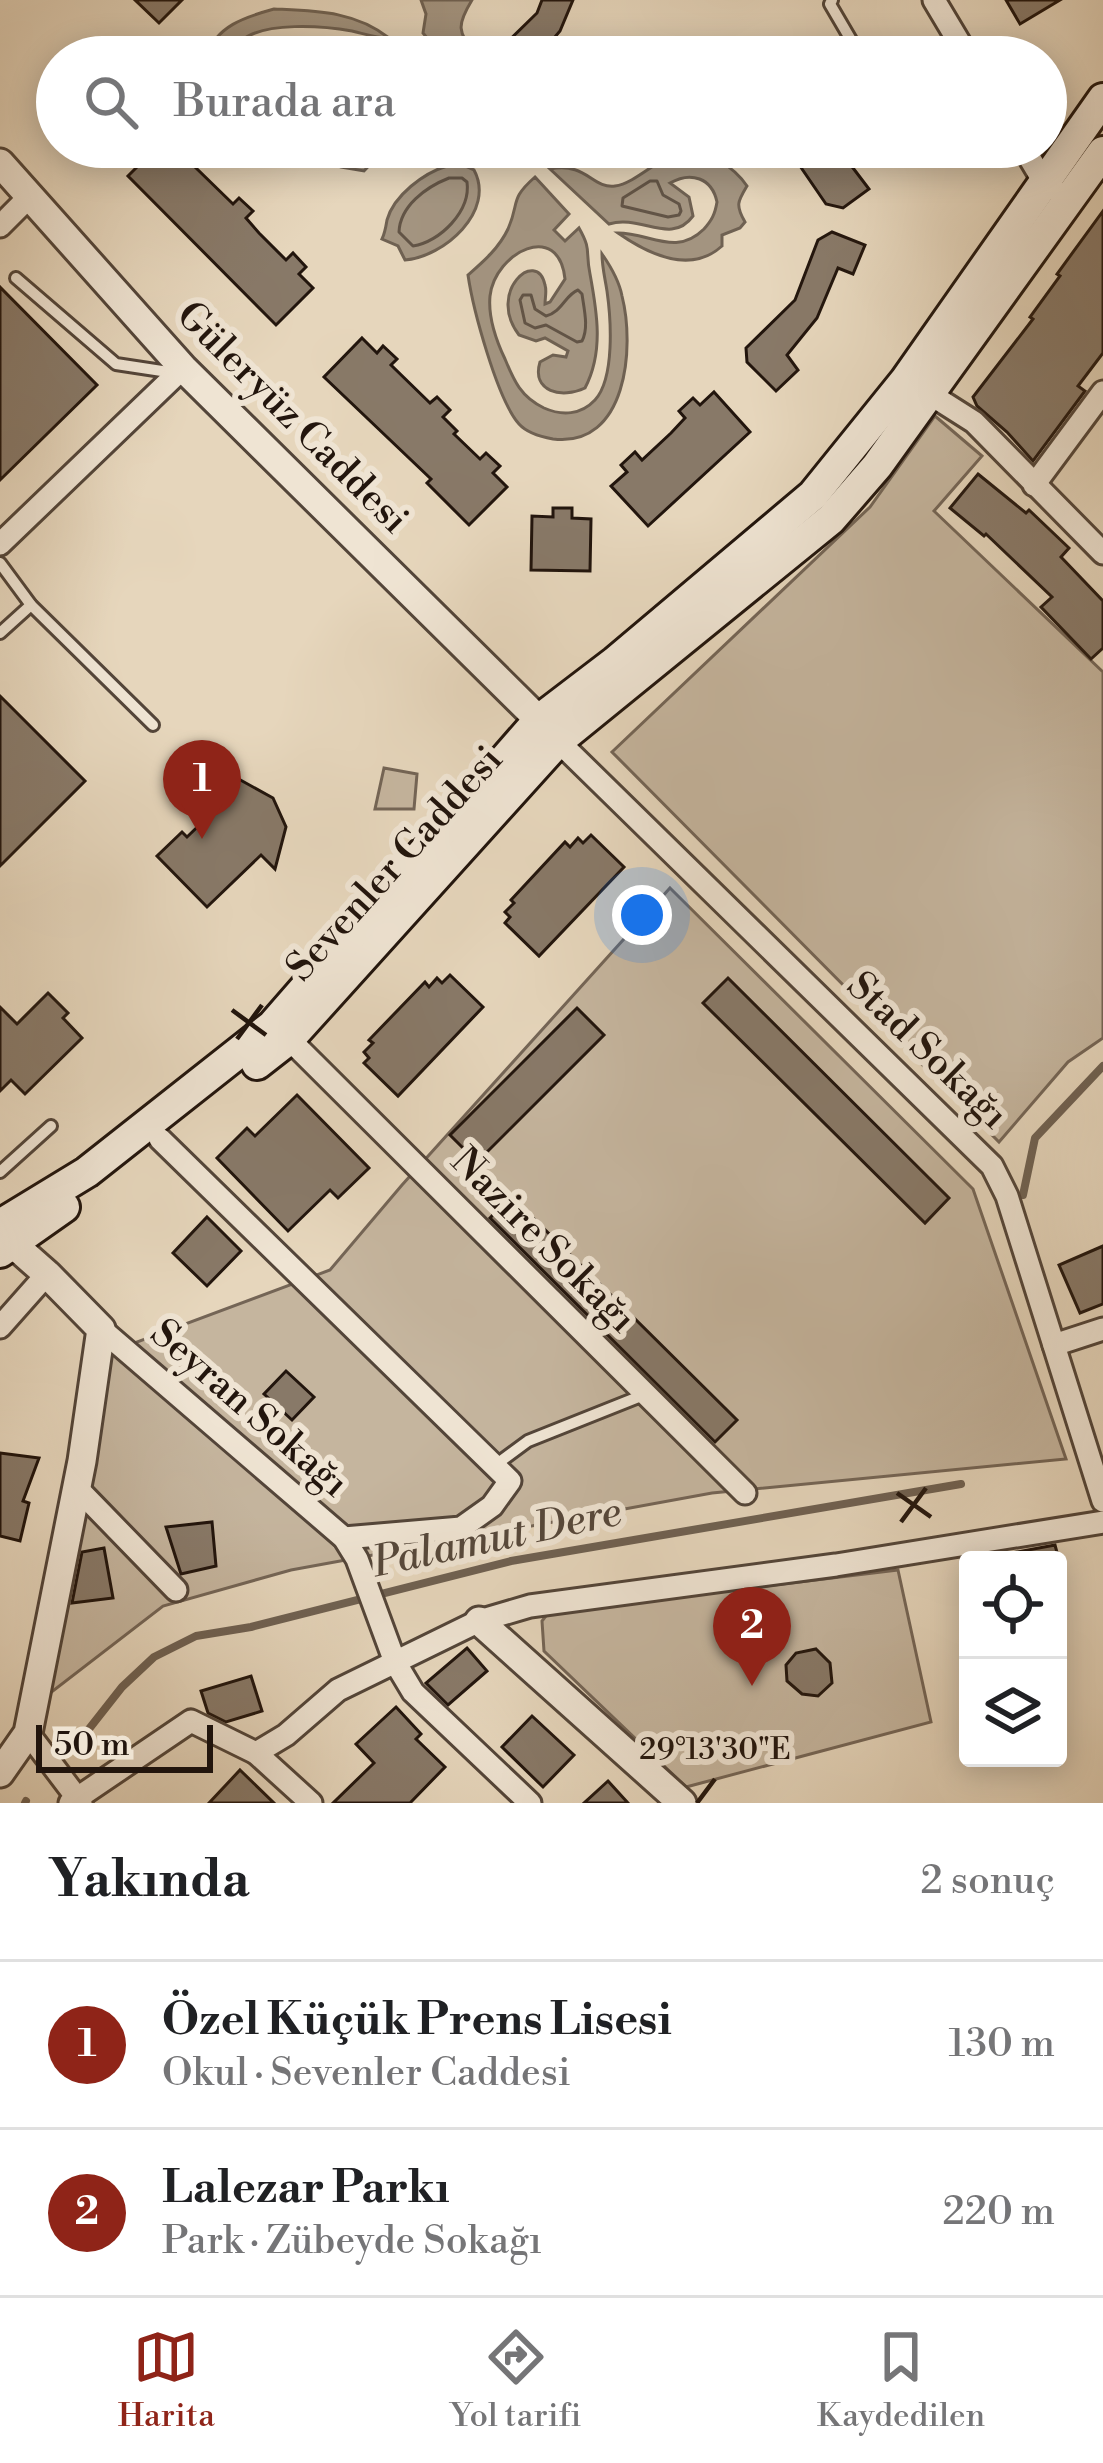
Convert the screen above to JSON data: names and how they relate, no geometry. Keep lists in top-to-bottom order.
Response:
{
  "streets": {
    "main road": ["Sevenler Caddesi"],
    "street": [
      "Güleryüz Caddesi",
      "Stad Sokağı",
      "Nazire Sokağı",
      "Seyran Sokağı"
    ]
  },
  "crossings": [
    ["Güleryüz Caddesi", "Sevenler Caddesi"],
    ["Güleryüz Caddesi", "Stad Sokağı"],
    ["Sevenler Caddesi", "Stad Sokağı"],
    ["Sevenler Caddesi", "Nazire Sokağı"]
  ],
  "water": ["Palamut Dere"],
  "scale_bar": "50 m",
  "page": {
    "search": "Burada ara",
    "pins": ["1", "2"],
    "scale": "50 m",
    "heading": ["Yakında", "2 sonuç"],
    "list": [
      {
        "mark": "1",
        "name": "Özel Küçük Prens Lisesi",
        "note": "Okul · Sevenler Caddesi",
        "value": "130 m"
      },
      {
        "mark": "2",
        "name": "Lalezar Parkı",
        "note": "Park · Zübeyde Sokağı",
        "value": "220 m"
      }
    ],
    "nav": ["Harita", "Yol tarifi", "Kaydedilen"]
  },
  "coordinates": ["29°13'30\"E"]
}
